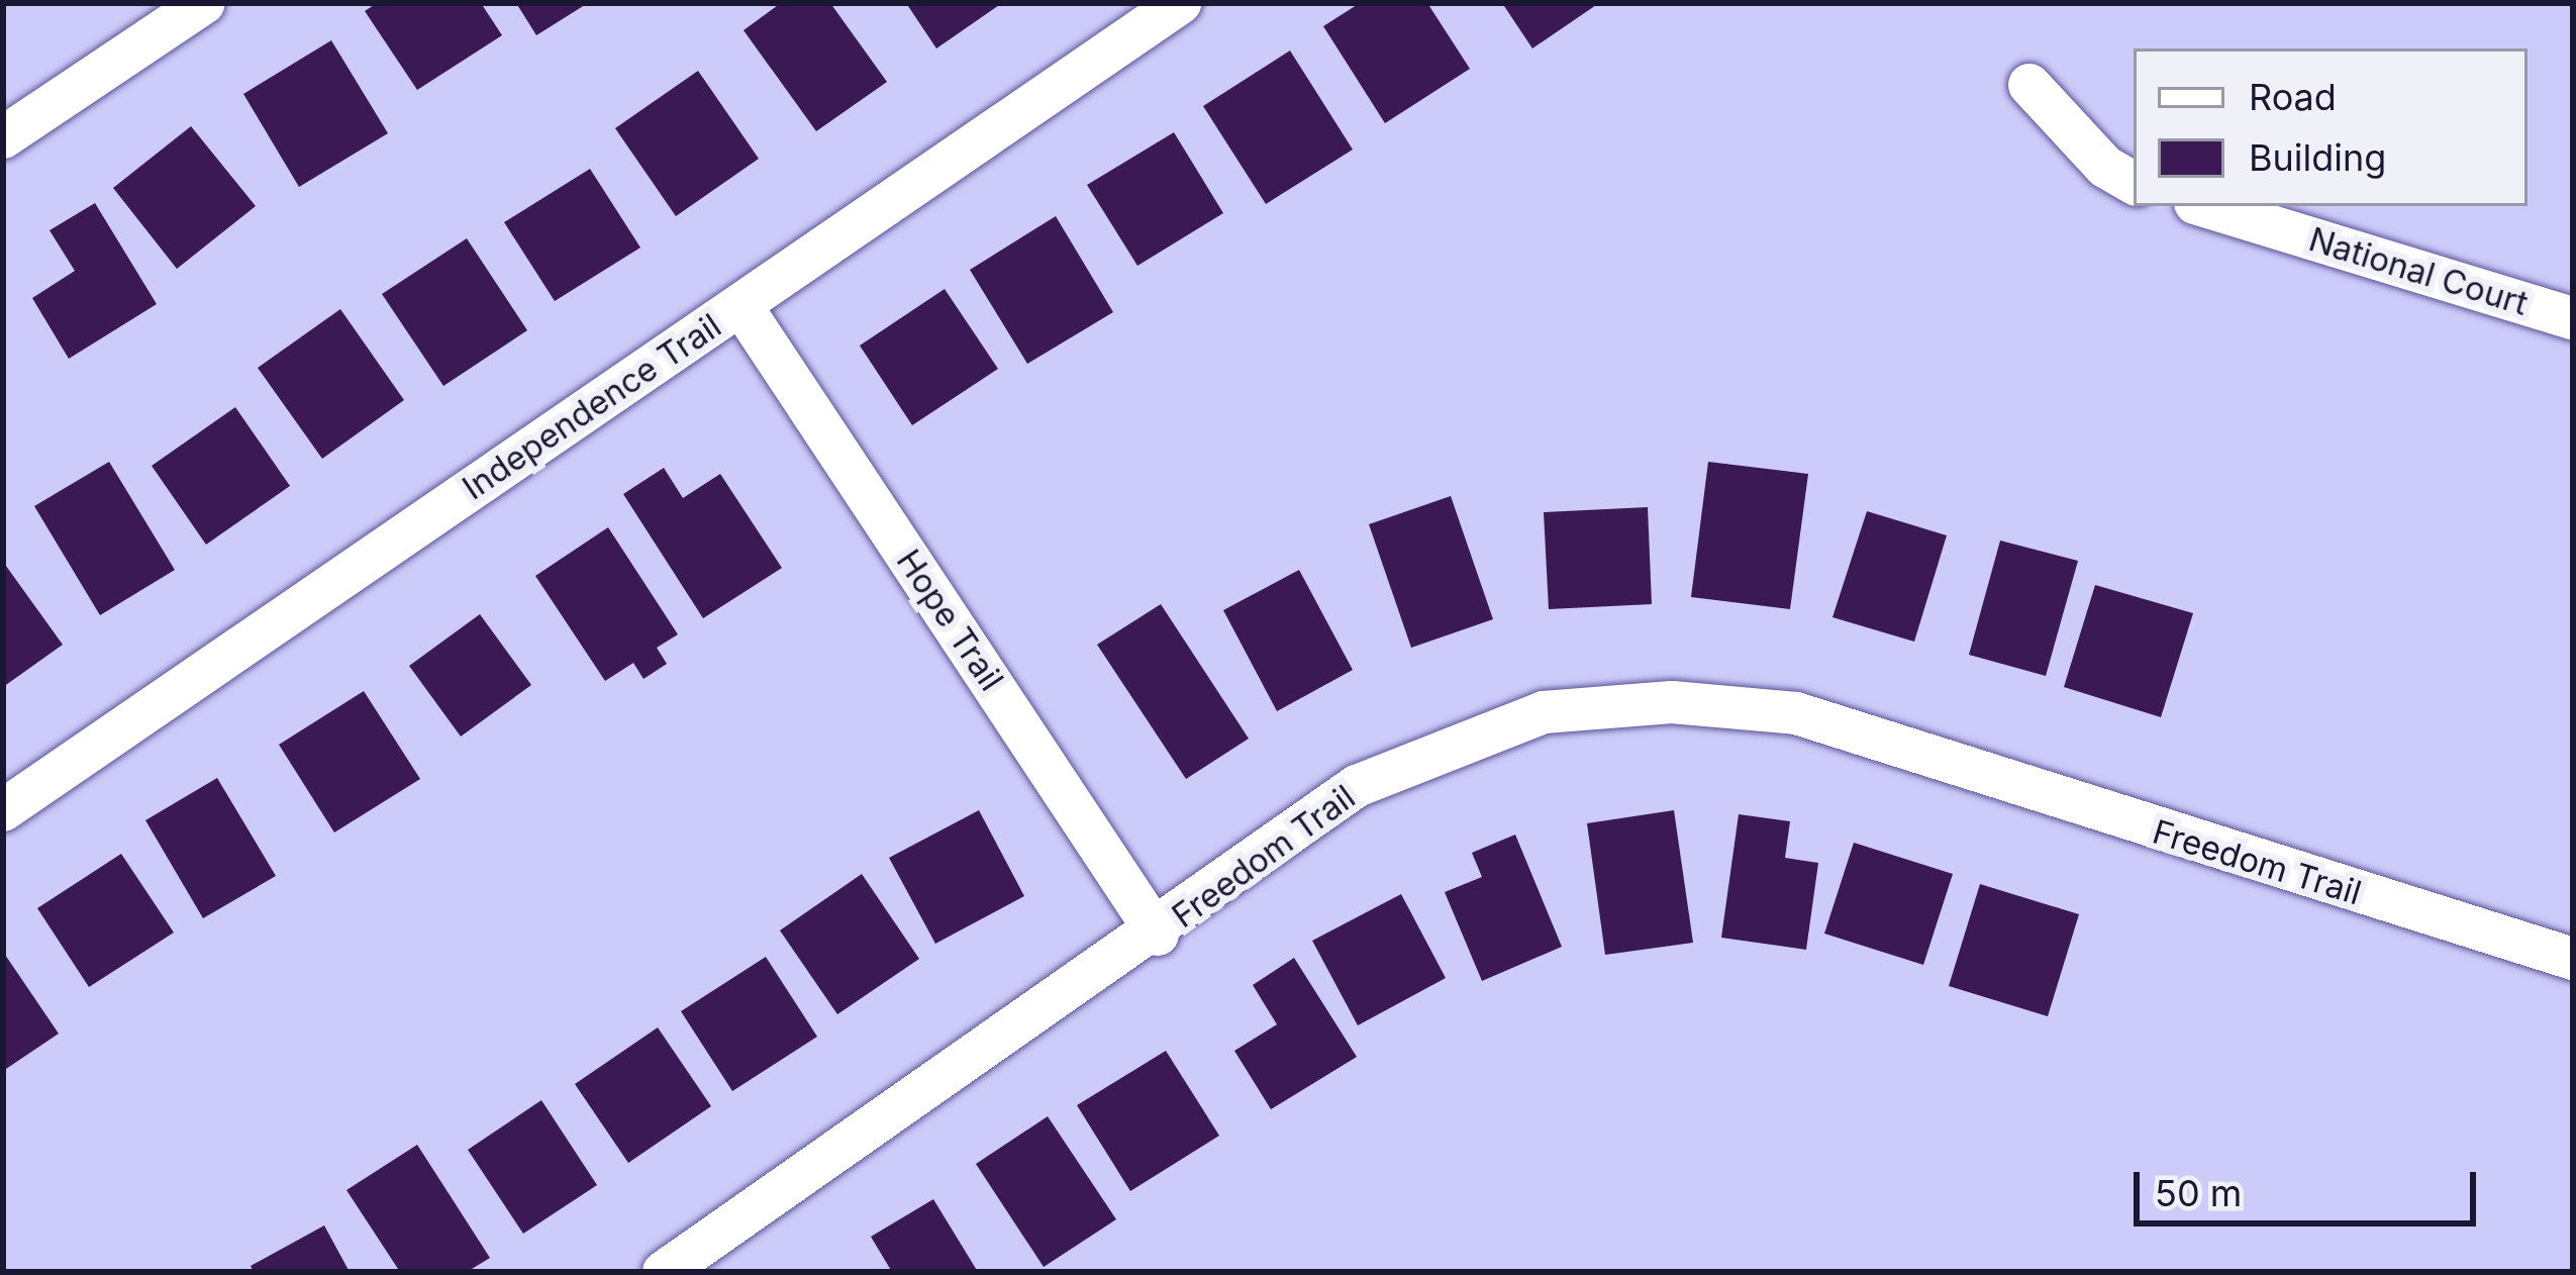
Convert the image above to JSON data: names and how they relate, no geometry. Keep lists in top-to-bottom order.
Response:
{
  "streets": {
    "street": [
      "National Court",
      "Independence Trail",
      "Hope Trail",
      "Freedom Trail"
    ]
  },
  "crossings": [
    ["Independence Trail", "Hope Trail"],
    ["Hope Trail", "Freedom Trail"]
  ],
  "legend": ["Road", "Building"],
  "scale_bar": "50 m"
}
